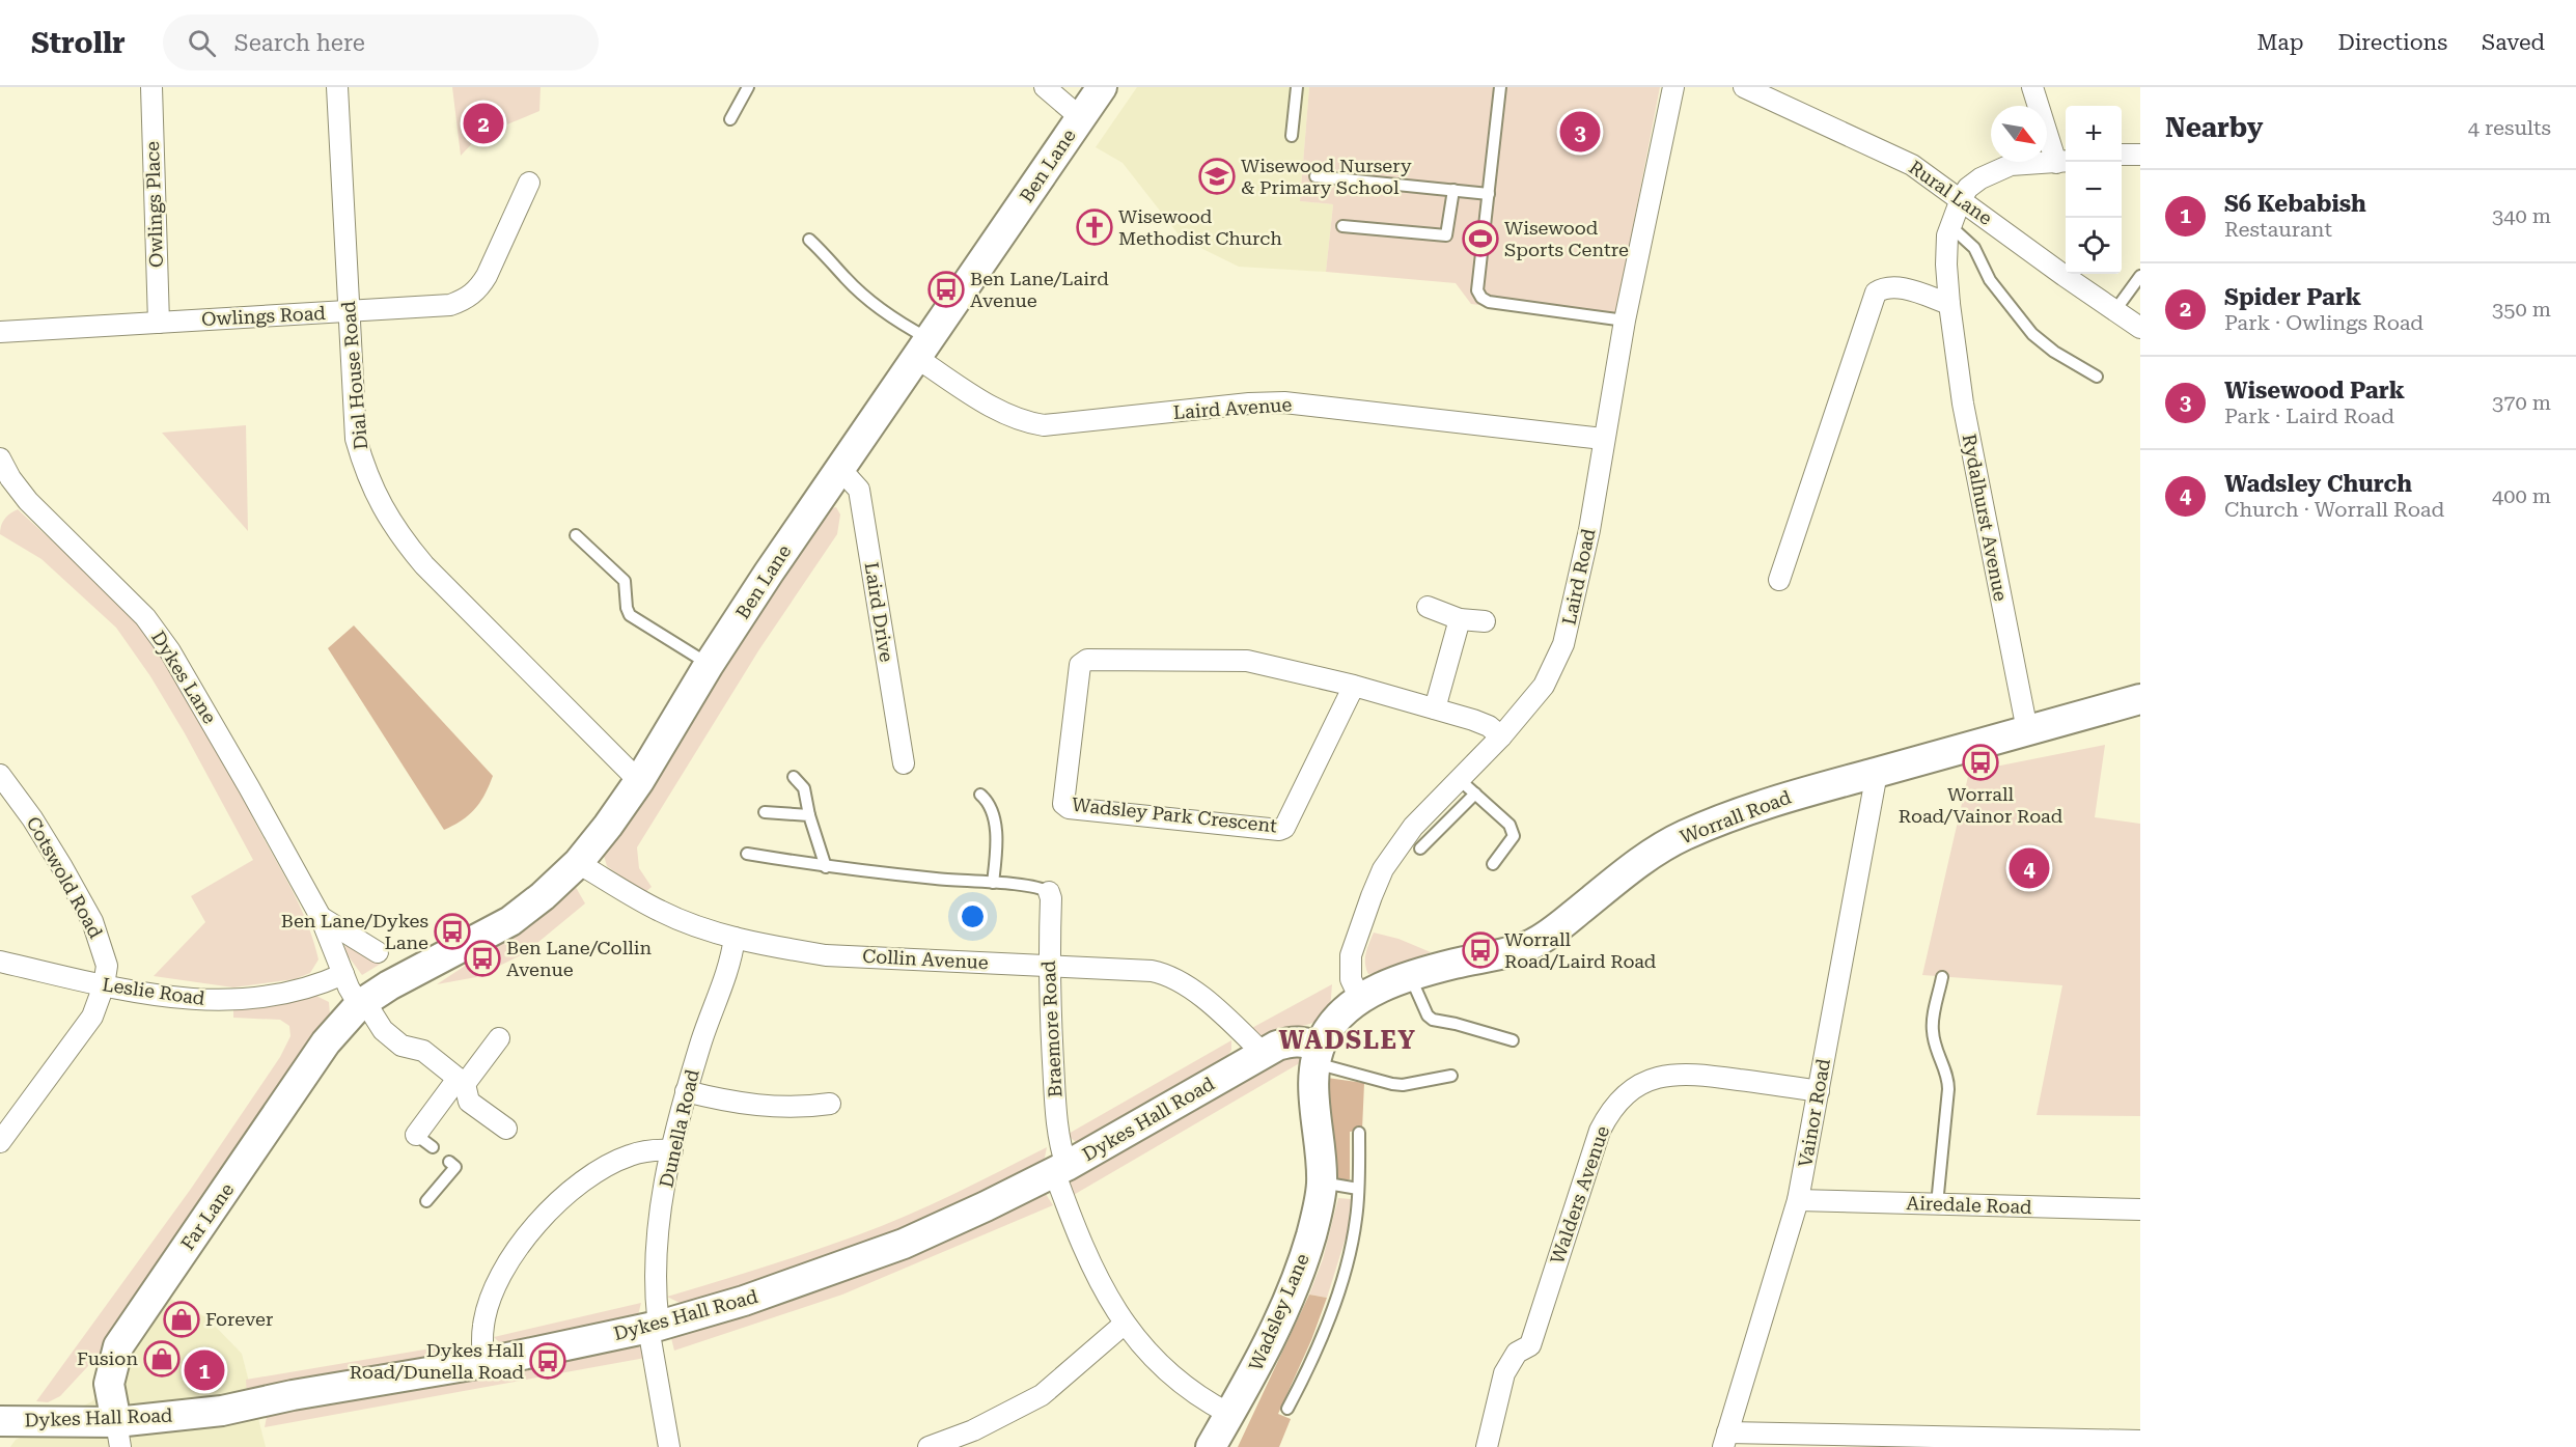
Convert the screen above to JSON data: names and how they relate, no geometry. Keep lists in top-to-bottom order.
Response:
{
  "streets": {
    "street": [
      "Ben Lane",
      "Rural Lane",
      "Owlings Place",
      "Owlings Road",
      "Dial House Road",
      "Laird Avenue",
      "Rydalhurst Avenue",
      "Laird Road",
      "Laird Drive",
      "Dykes Lane",
      "Wadsley Park Crescent",
      "Worrall Road",
      "Cotswold Road",
      "Collin Avenue",
      "Leslie Road",
      "Braemore Road",
      "Vainor Road",
      "Dykes Hall Road",
      "Dunella Road",
      "Walders Avenue",
      "Airedale Road",
      "Far Lane",
      "Wadsley Lane"
    ]
  },
  "crossings": [
    ["Ben Lane", "Dial House Road"],
    ["Ben Lane", "Laird Avenue"],
    ["Ben Lane", "Laird Drive"],
    ["Ben Lane", "Dykes Lane"],
    ["Ben Lane", "Collin Avenue"],
    ["Ben Lane", "Far Lane"],
    ["Rural Lane", "Rydalhurst Avenue"],
    ["Owlings Place", "Owlings Road"],
    ["Owlings Road", "Dial House Road"],
    ["Laird Avenue", "Laird Road"],
    ["Rydalhurst Avenue", "Worrall Road"],
    ["Laird Road", "Wadsley Park Crescent"],
    ["Laird Road", "Worrall Road"],
    ["Laird Road", "Wadsley Lane"],
    ["Dykes Lane", "Leslie Road"],
    ["Dykes Lane", "Far Lane"],
    ["Worrall Road", "Vainor Road"],
    ["Worrall Road", "Wadsley Lane"],
    ["Cotswold Road", "Leslie Road"],
    ["Collin Avenue", "Braemore Road"],
    ["Collin Avenue", "Dykes Hall Road"],
    ["Collin Avenue", "Dunella Road"],
    ["Braemore Road", "Dykes Hall Road"],
    ["Braemore Road", "Wadsley Lane"],
    ["Vainor Road", "Walders Avenue"],
    ["Vainor Road", "Airedale Road"],
    ["Dykes Hall Road", "Dunella Road"],
    ["Dykes Hall Road", "Far Lane"],
    ["Dykes Hall Road", "Wadsley Lane"]
  ],
  "districts": ["WADSLEY"],
  "places": {
    "school or university": ["Wisewood Nursery & Primary School"],
    "church": ["Wisewood Methodist Church"],
    "sports": ["Wisewood Sports Centre"],
    "bus stop": [
      "Ben Lane/Laird Avenue",
      "Worrall Road/Vainor Road",
      "Ben Lane/Dykes Lane",
      "Worrall Road/Laird Road",
      "Ben Lane/Collin Avenue",
      "Dykes Hall Road/Dunella Road"
    ],
    "shop": ["Forever", "Fusion"]
  },
  "north": "bottom right",
  "page": {
    "header": "Strollr",
    "search": "Search here",
    "nav": ["Map", "Directions", "Saved"],
    "heading": ["Nearby", "4 results"],
    "pins": [
      "2",
      "3",
      "4",
      "1"
    ],
    "map_buttons": ["+", "−"],
    "list": [
      {
        "mark": "1",
        "name": "S6 Kebabish",
        "note": "Restaurant",
        "value": "340 m"
      },
      {
        "mark": "2",
        "name": "Spider Park",
        "note": "Park · Owlings Road",
        "value": "350 m"
      },
      {
        "mark": "3",
        "name": "Wisewood Park",
        "note": "Park · Laird Road",
        "value": "370 m"
      },
      {
        "mark": "4",
        "name": "Wadsley Church",
        "note": "Church · Worrall Road",
        "value": "400 m"
      }
    ]
  }
}
